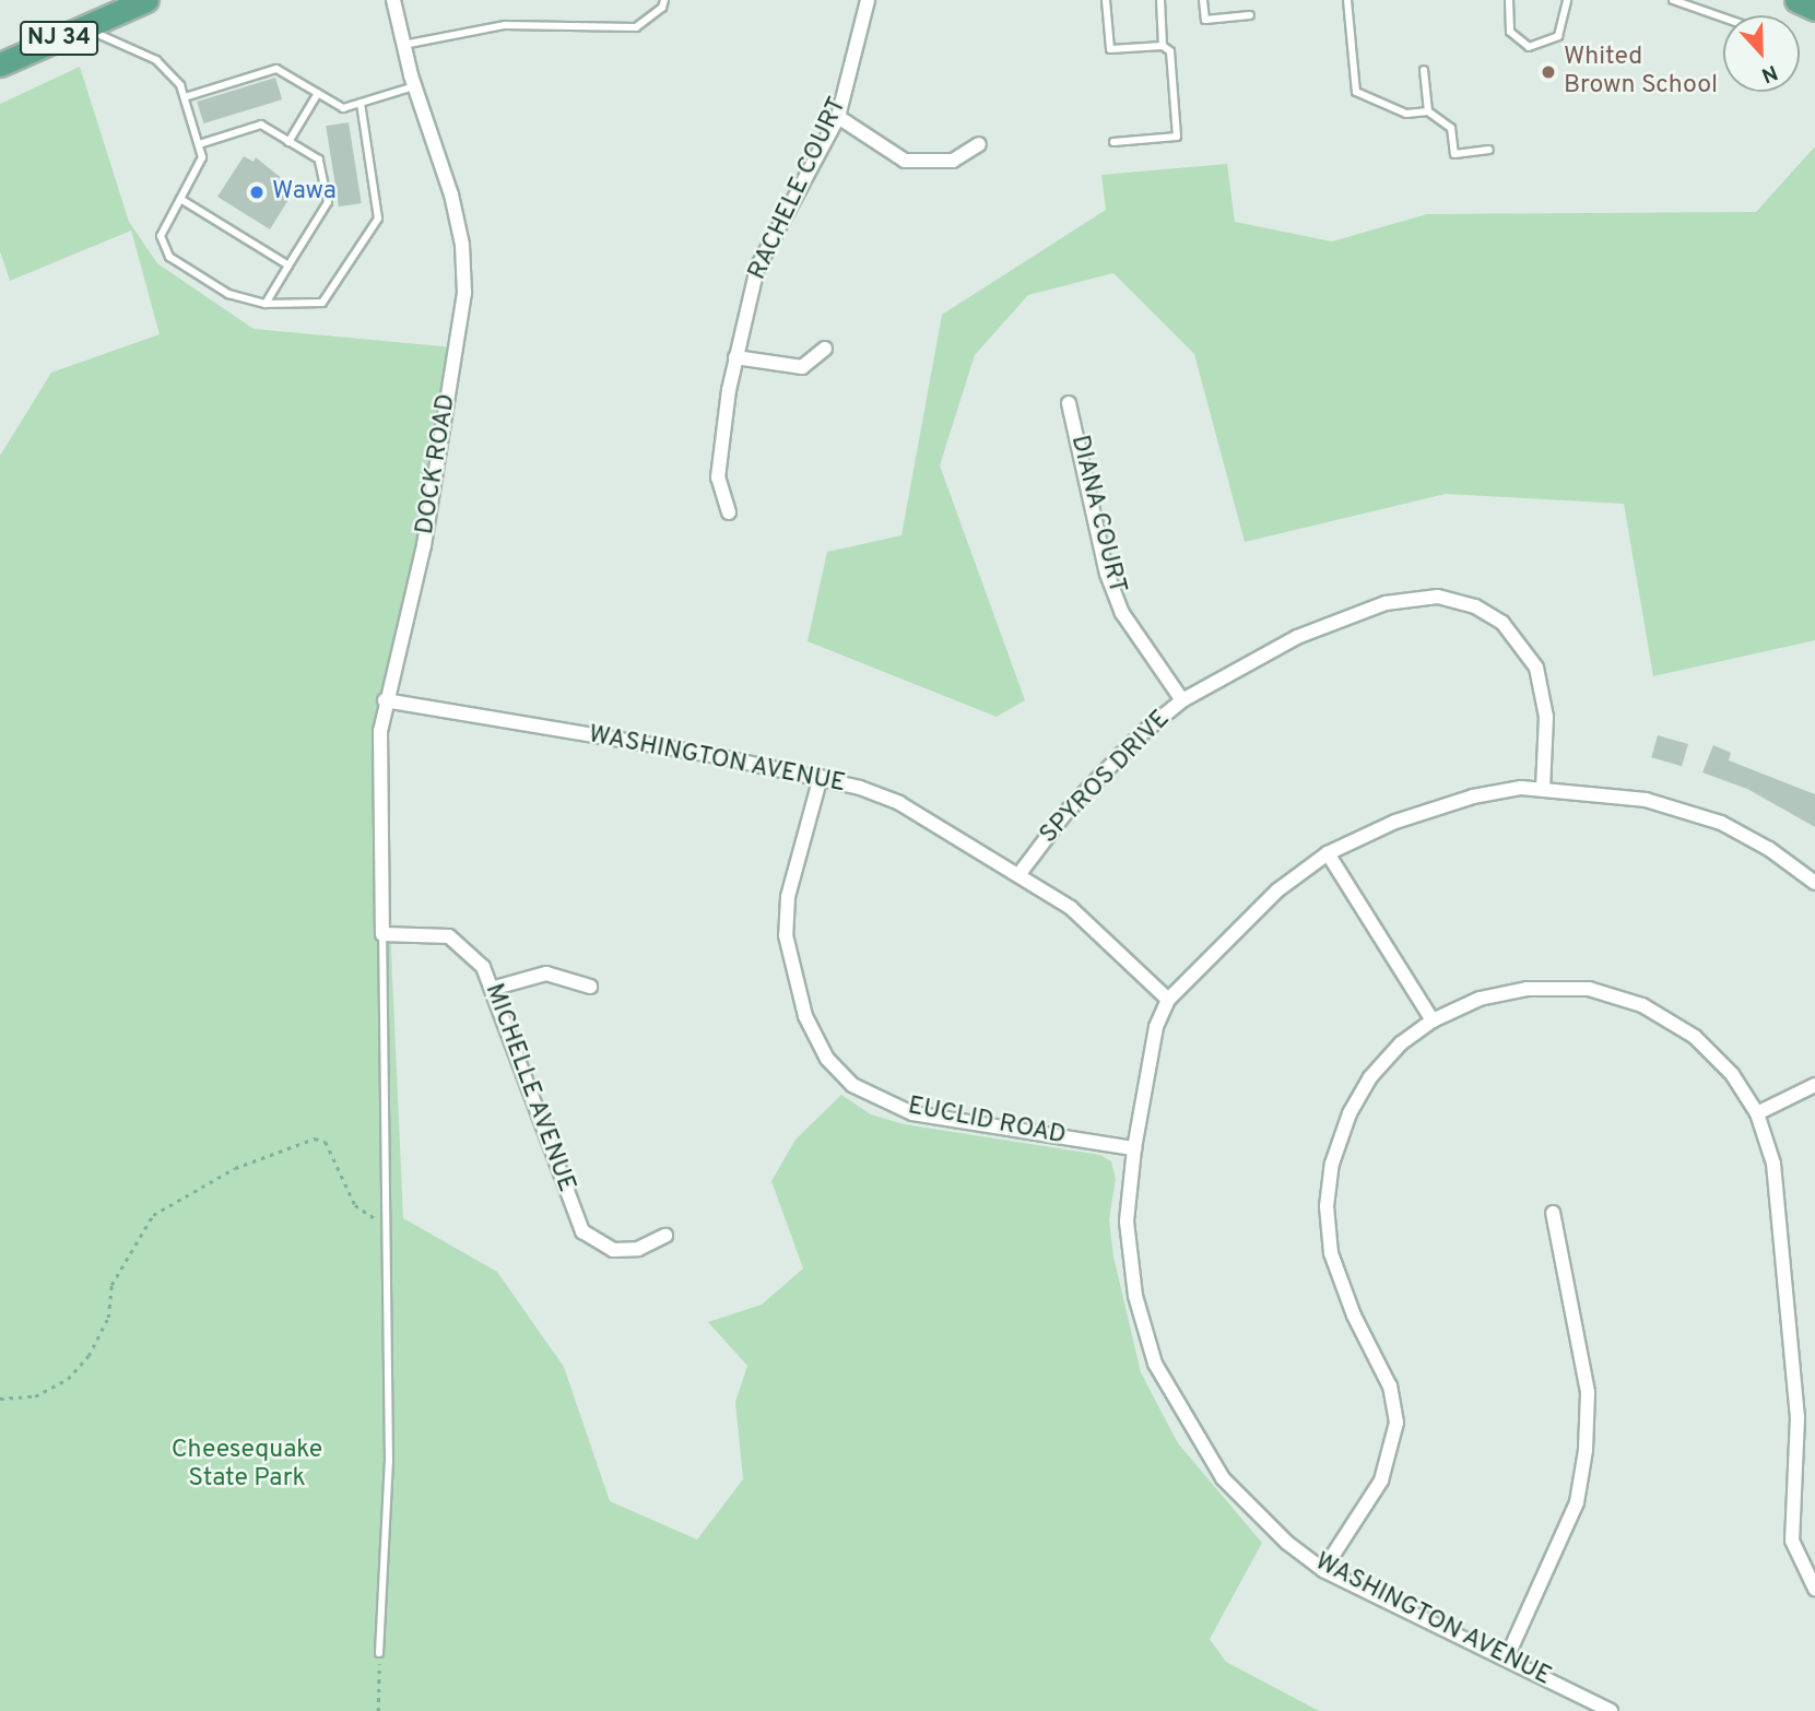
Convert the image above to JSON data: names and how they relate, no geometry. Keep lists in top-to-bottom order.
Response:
{
  "streets": {
    "main road": ["NJ 34"],
    "street": [
      "RACHELE COURT",
      "DOCK ROAD",
      "DIANA COURT",
      "WASHINGTON AVENUE",
      "SPYROS DRIVE",
      "MICHELLE AVENUE",
      "EUCLID ROAD"
    ]
  },
  "crossings": [
    ["DOCK ROAD", "WASHINGTON AVENUE"],
    ["DOCK ROAD", "MICHELLE AVENUE"],
    ["DIANA COURT", "SPYROS DRIVE"],
    ["WASHINGTON AVENUE", "SPYROS DRIVE"],
    ["WASHINGTON AVENUE", "EUCLID ROAD"]
  ],
  "parks": ["Cheesequake State Park"],
  "places": ["Whited Brown School", "Wawa"],
  "north": "bottom"
}
